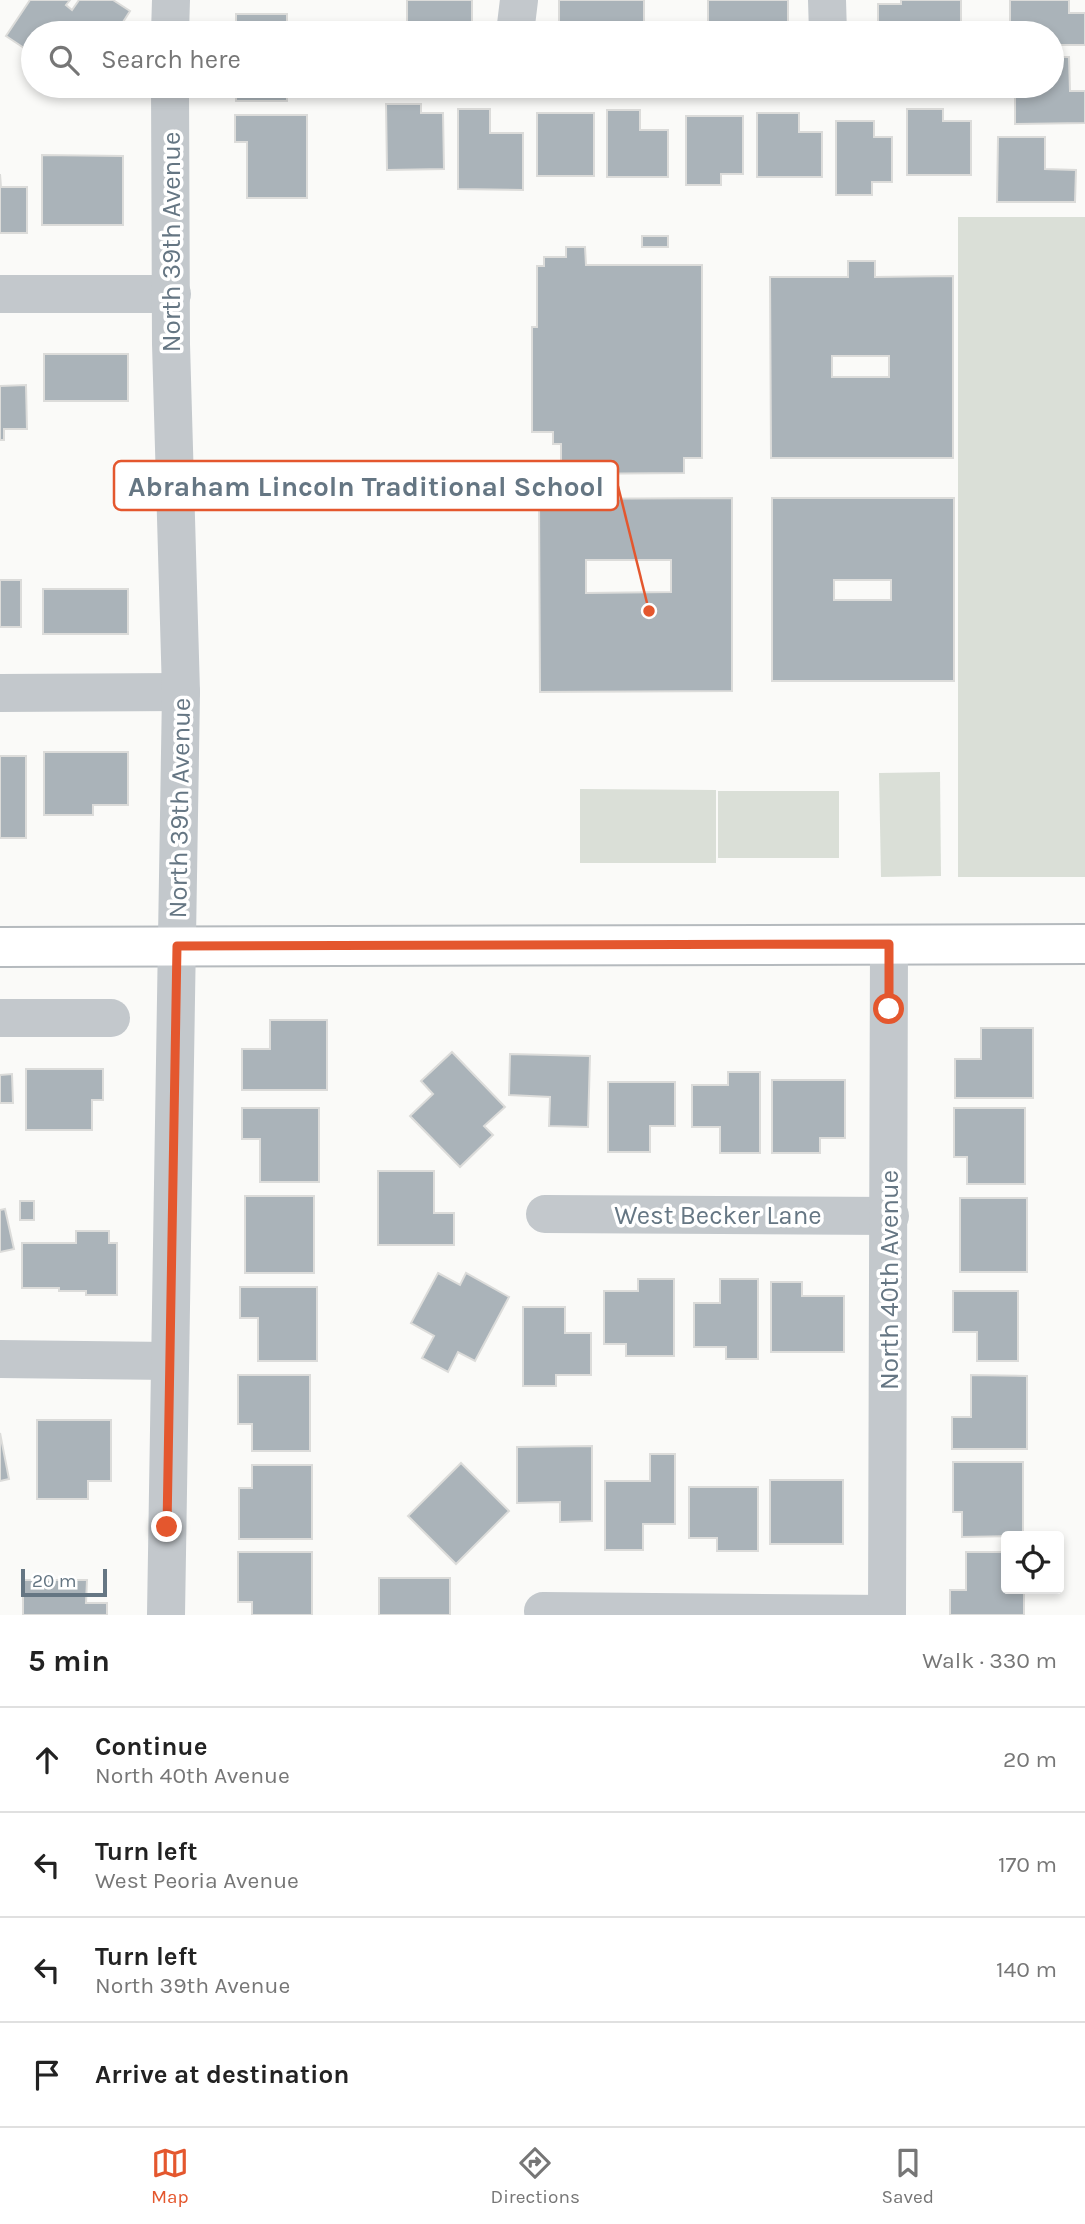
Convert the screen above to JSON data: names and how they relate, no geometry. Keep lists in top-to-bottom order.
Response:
{
  "streets": {
    "street": ["North 39th Avenue", "West Becker Lane", "North 40th Avenue"]
  },
  "crossings": [
    ["West Becker Lane", "North 40th Avenue"]
  ],
  "places": ["Abraham Lincoln Traditional School"],
  "scale_bar": "20 m",
  "page": {
    "search": "Search here",
    "scale": "20 m",
    "heading": ["5 min", "Walk · 330 m"],
    "list": [
      ["Continue", "North 40th Avenue", "20 m"],
      ["Turn left", "West Peoria Avenue", "170 m"],
      ["Turn left", "North 39th Avenue", "140 m"],
      "Arrive at destination"
    ],
    "nav": ["Map", "Directions", "Saved"]
  }
}
